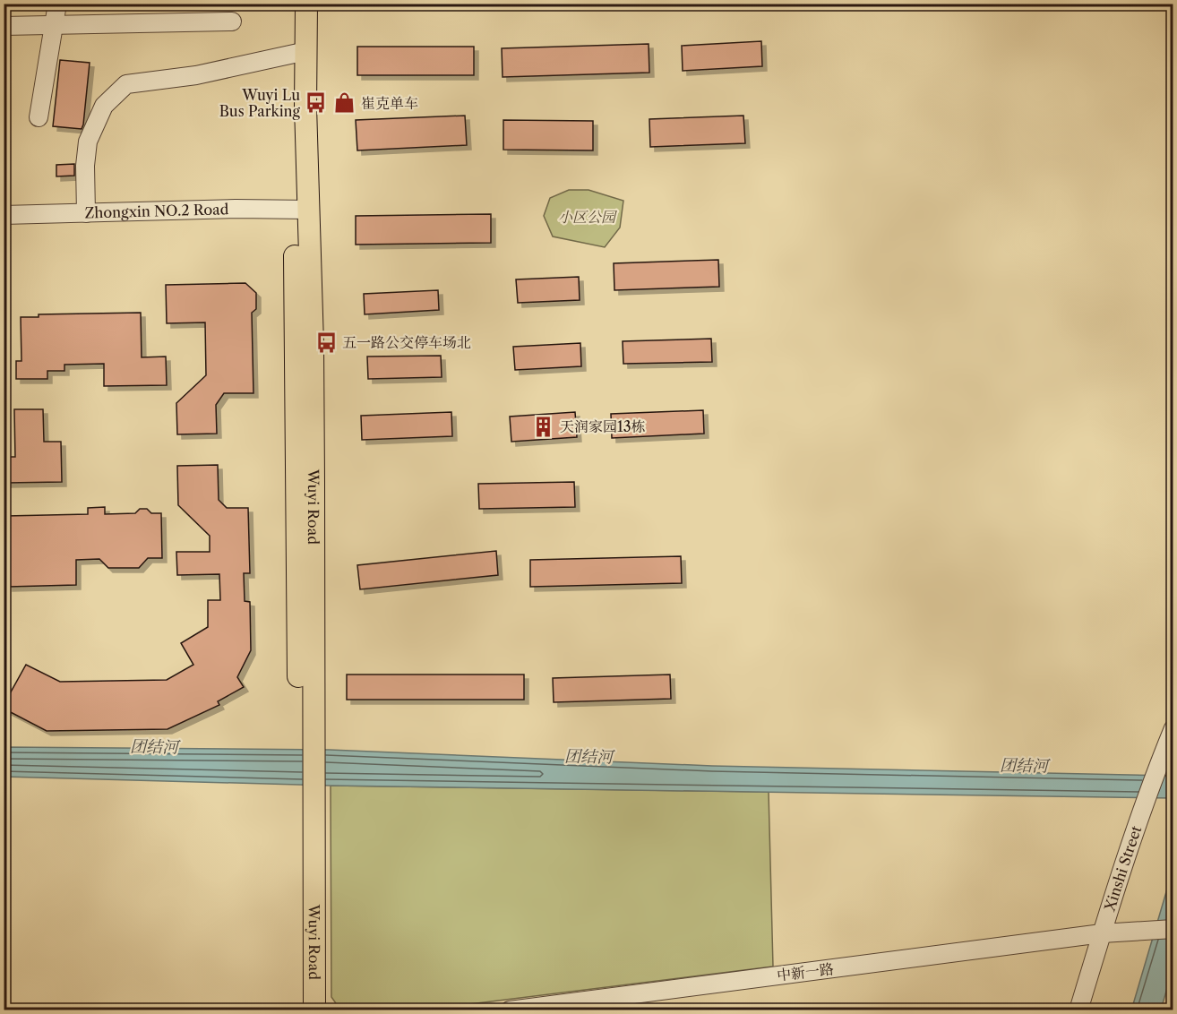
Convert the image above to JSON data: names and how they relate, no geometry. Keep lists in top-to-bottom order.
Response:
{
  "streets": {
    "main road": ["Wuyi Road"],
    "street": ["Zhongxin NO.2 Road", "Xinshi Street", "中新一路"]
  },
  "crossings": [
    ["Zhongxin NO.2 Road", "Wuyi Road"],
    ["Xinshi Street", "中新一路"]
  ],
  "water": ["团结河"],
  "parks": ["小区公园"],
  "places": {
    "bus stop": ["Wuyi Lu Bus Parking", "五一路公交停车场北"],
    "shop": ["崔克单车"],
    "building": ["天润家园13栋"]
  }
}
